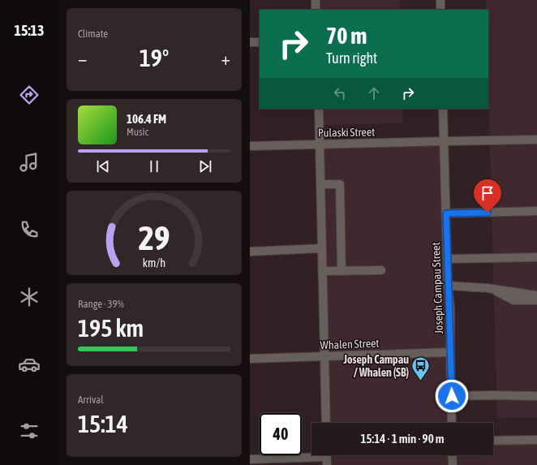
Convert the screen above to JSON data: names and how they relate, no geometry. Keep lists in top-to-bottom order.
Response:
{
  "streets": {
    "street": ["Pulaski Street", "Joseph Campau Street", "Whalen Street"]
  },
  "crossings": [
    ["Pulaski Street", "Joseph Campau Street"],
    ["Joseph Campau Street", "Whalen Street"]
  ],
  "places": {
    "bus stop": ["Joseph Campau / Whalen (SB)"]
  },
  "page": {
    "tabs": "15:13",
    "tile": [
      "Climate",
      ["Range · 39%", "195 km"],
      ["Arrival", "15:14"]
    ],
    "turn": ["70 m", "Turn right"],
    "heat": ["−", "19°", "+"],
    "song": ["106.4 FM", "Music"],
    "limit": "40",
    "trip": "15:14 · 1 min · 90 m",
    "gauge": ["29", "km/h"]
  }
}
